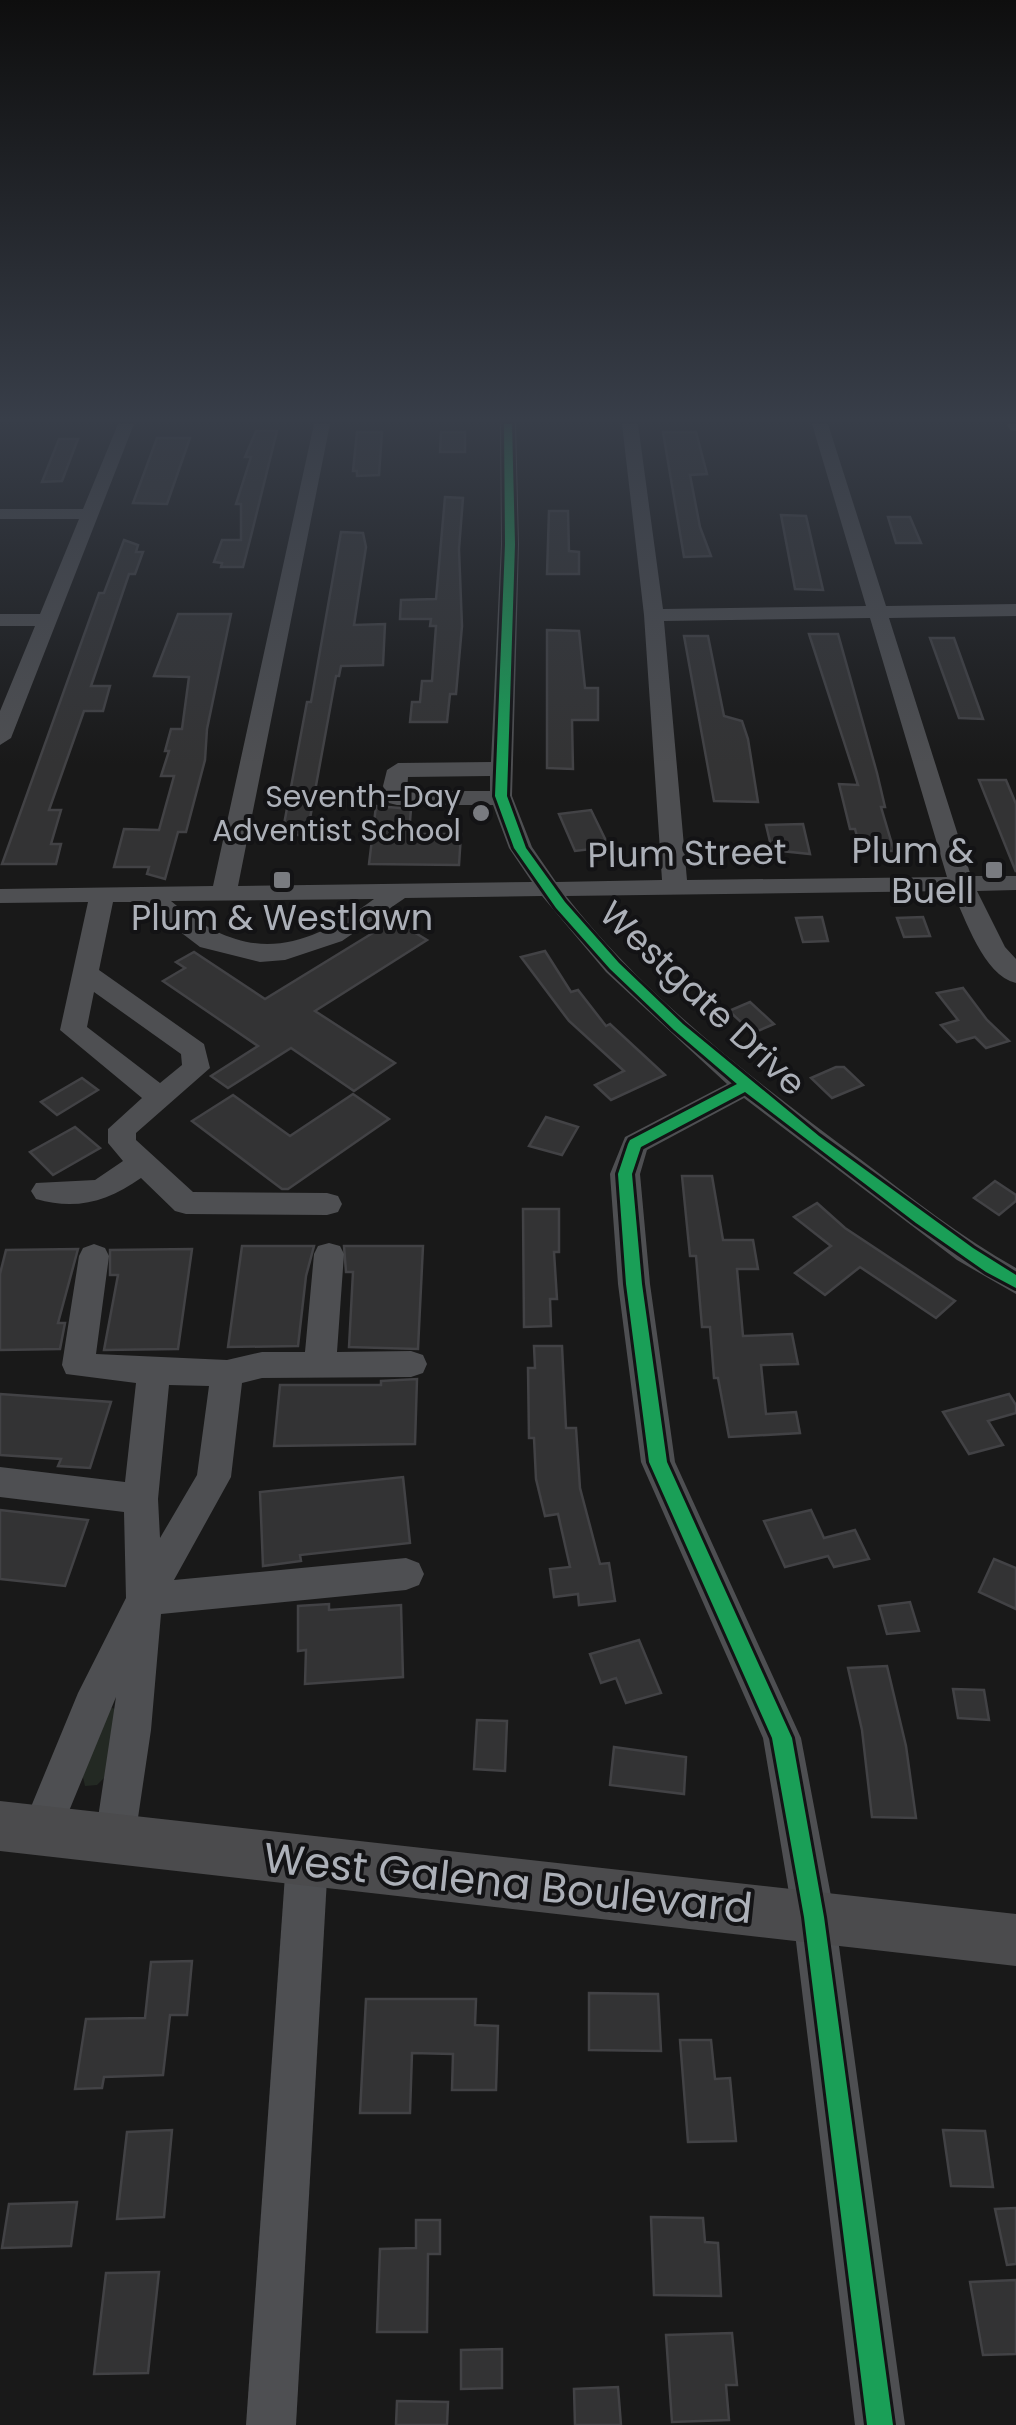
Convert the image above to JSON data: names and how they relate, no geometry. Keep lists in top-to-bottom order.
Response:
{
  "streets": {
    "main road": ["West Galena Boulevard"],
    "street": ["Plum Street", "Westgate Drive"]
  },
  "crossings": [
    ["Plum Street", "Westgate Drive"]
  ],
  "places": {
    "other": ["Seventh-Day Adventist School"],
    "transit": ["Plum & Buell", "Plum & Westlawn"]
  }
}
